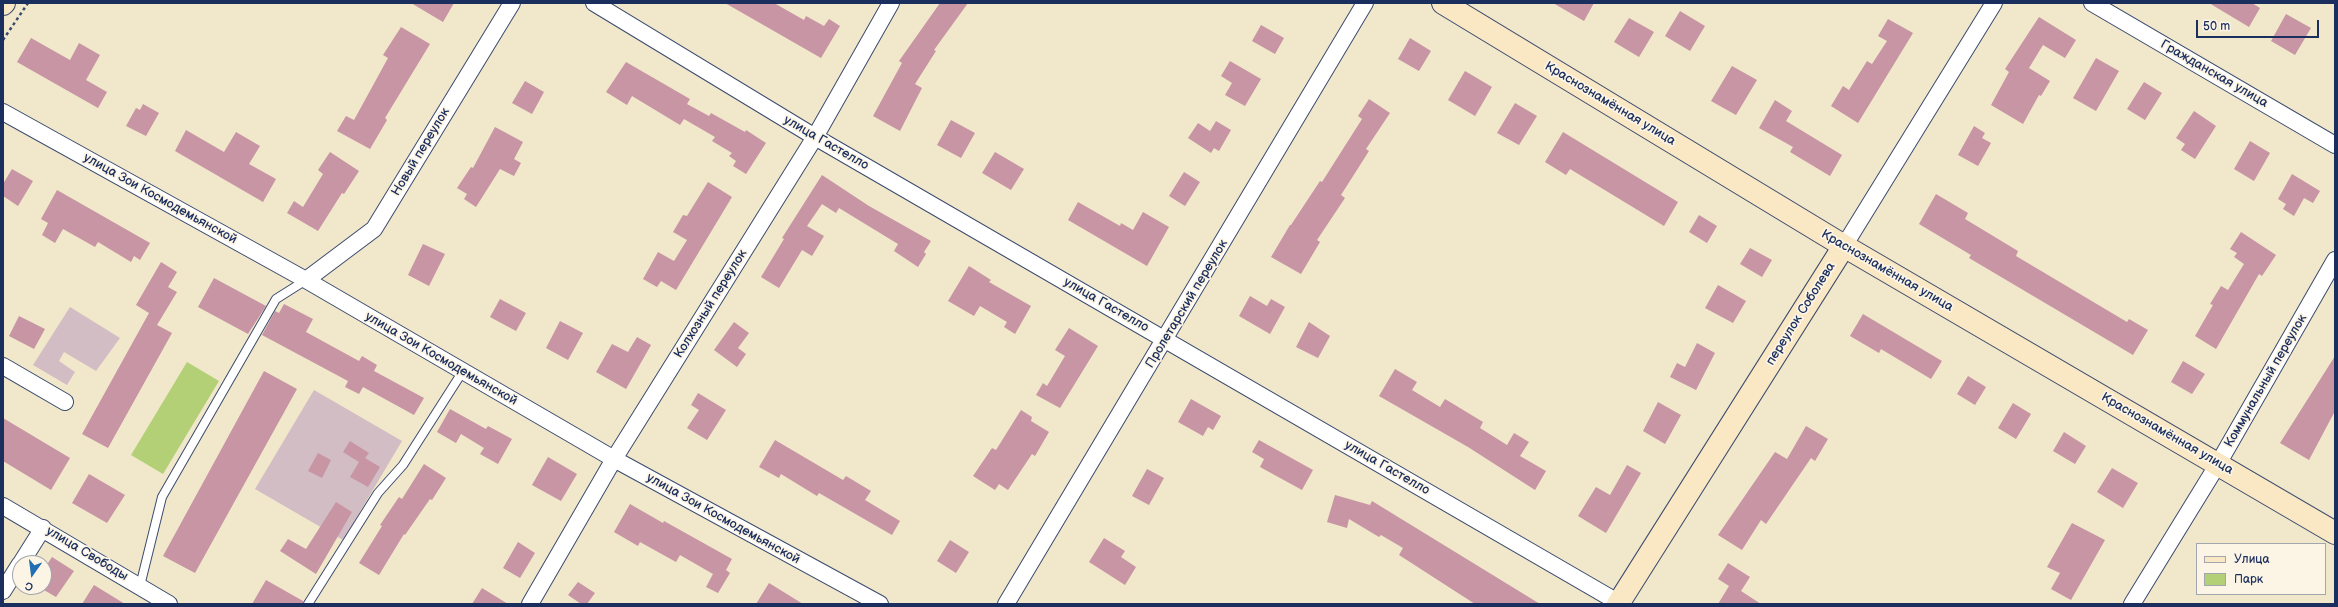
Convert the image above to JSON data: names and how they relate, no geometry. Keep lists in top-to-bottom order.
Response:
{
  "streets": {
    "main road": ["Краснознамённая улица", "переулок Соболева"],
    "street": [
      "Гражданская улица",
      "улица Гастелло",
      "Новый переулок",
      "улица Зои Космодемьянской",
      "Колхозный переулок",
      "Пролетарский переулок",
      "Коммунальный переулок",
      "улица Свободы"
    ]
  },
  "crossings": [
    ["Краснознамённая улица", "переулок Соболева"],
    ["Краснознамённая улица", "Коммунальный переулок"],
    ["улица Гастелло", "Колхозный переулок"],
    ["улица Гастелло", "Пролетарский переулок"],
    ["улица Гастелло", "переулок Соболева"],
    ["Новый переулок", "улица Зои Космодемьянской"],
    ["улица Зои Космодемьянской", "Колхозный переулок"]
  ],
  "legend": ["Улица", "Парк"],
  "scale_bar": "50 m",
  "north": "bottom"
}
